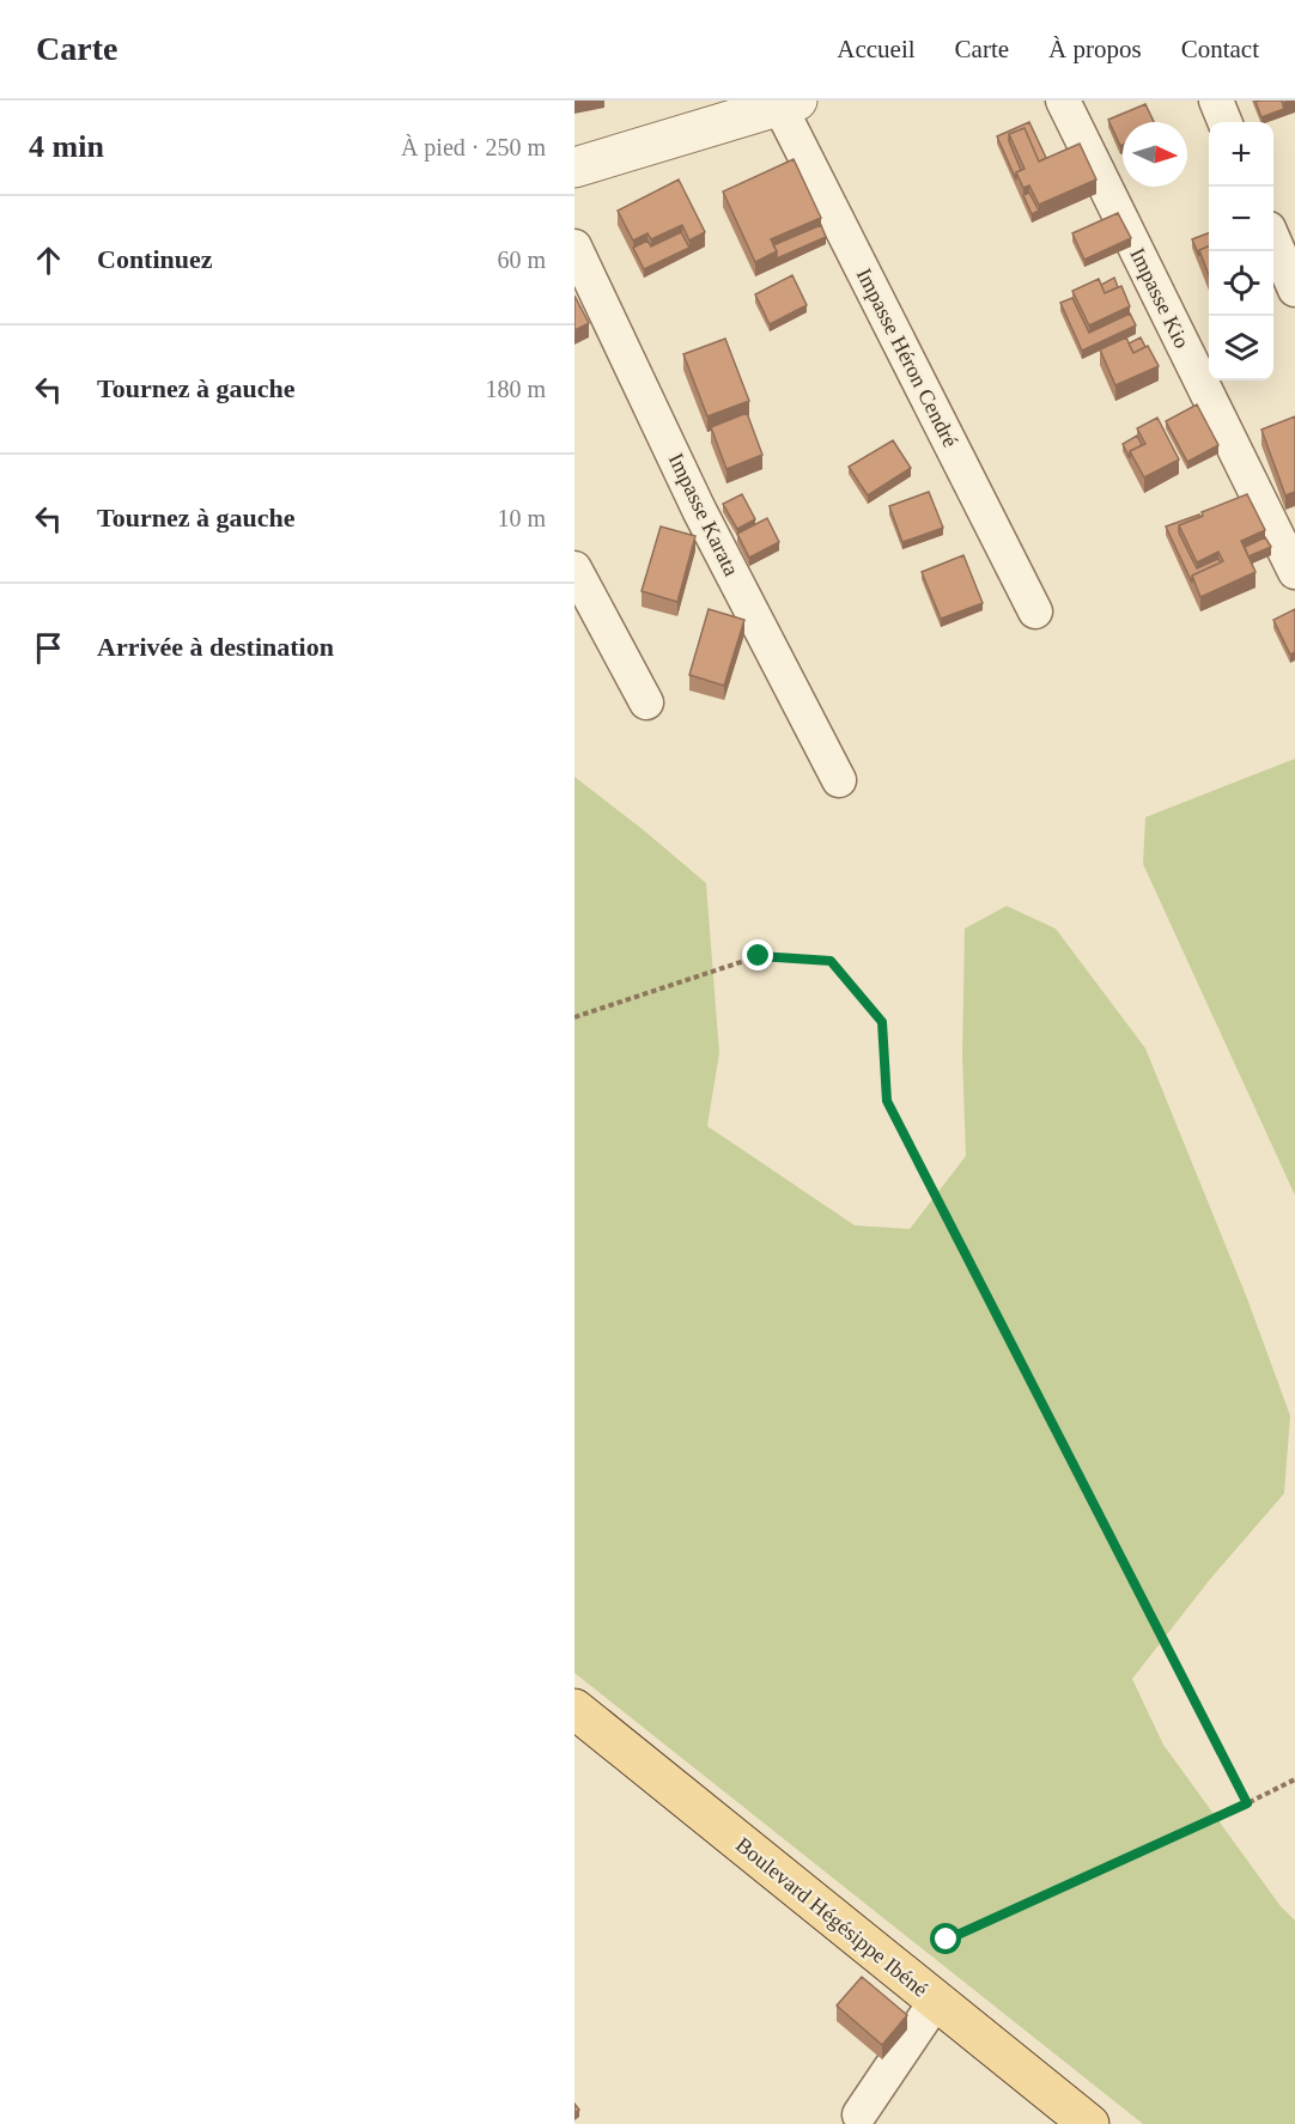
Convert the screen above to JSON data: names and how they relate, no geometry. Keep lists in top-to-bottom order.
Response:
{
  "streets": {
    "main road": ["Boulevard Hégésippe Ibéné"],
    "street": ["Impasse Kio", "Impasse Héron Cendré", "Impasse Karata"]
  },
  "north": "right",
  "page": {
    "header": "Carte",
    "nav": [
      "Accueil",
      "Carte",
      "À propos",
      "Contact"
    ],
    "heading": ["4 min", "À pied · 250 m"],
    "map_buttons": ["+", "−"],
    "list": [
      ["Continuez", "60 m"],
      ["Tournez à gauche", "180 m"],
      ["Tournez à gauche", "10 m"],
      "Arrivée à destination"
    ]
  }
}
